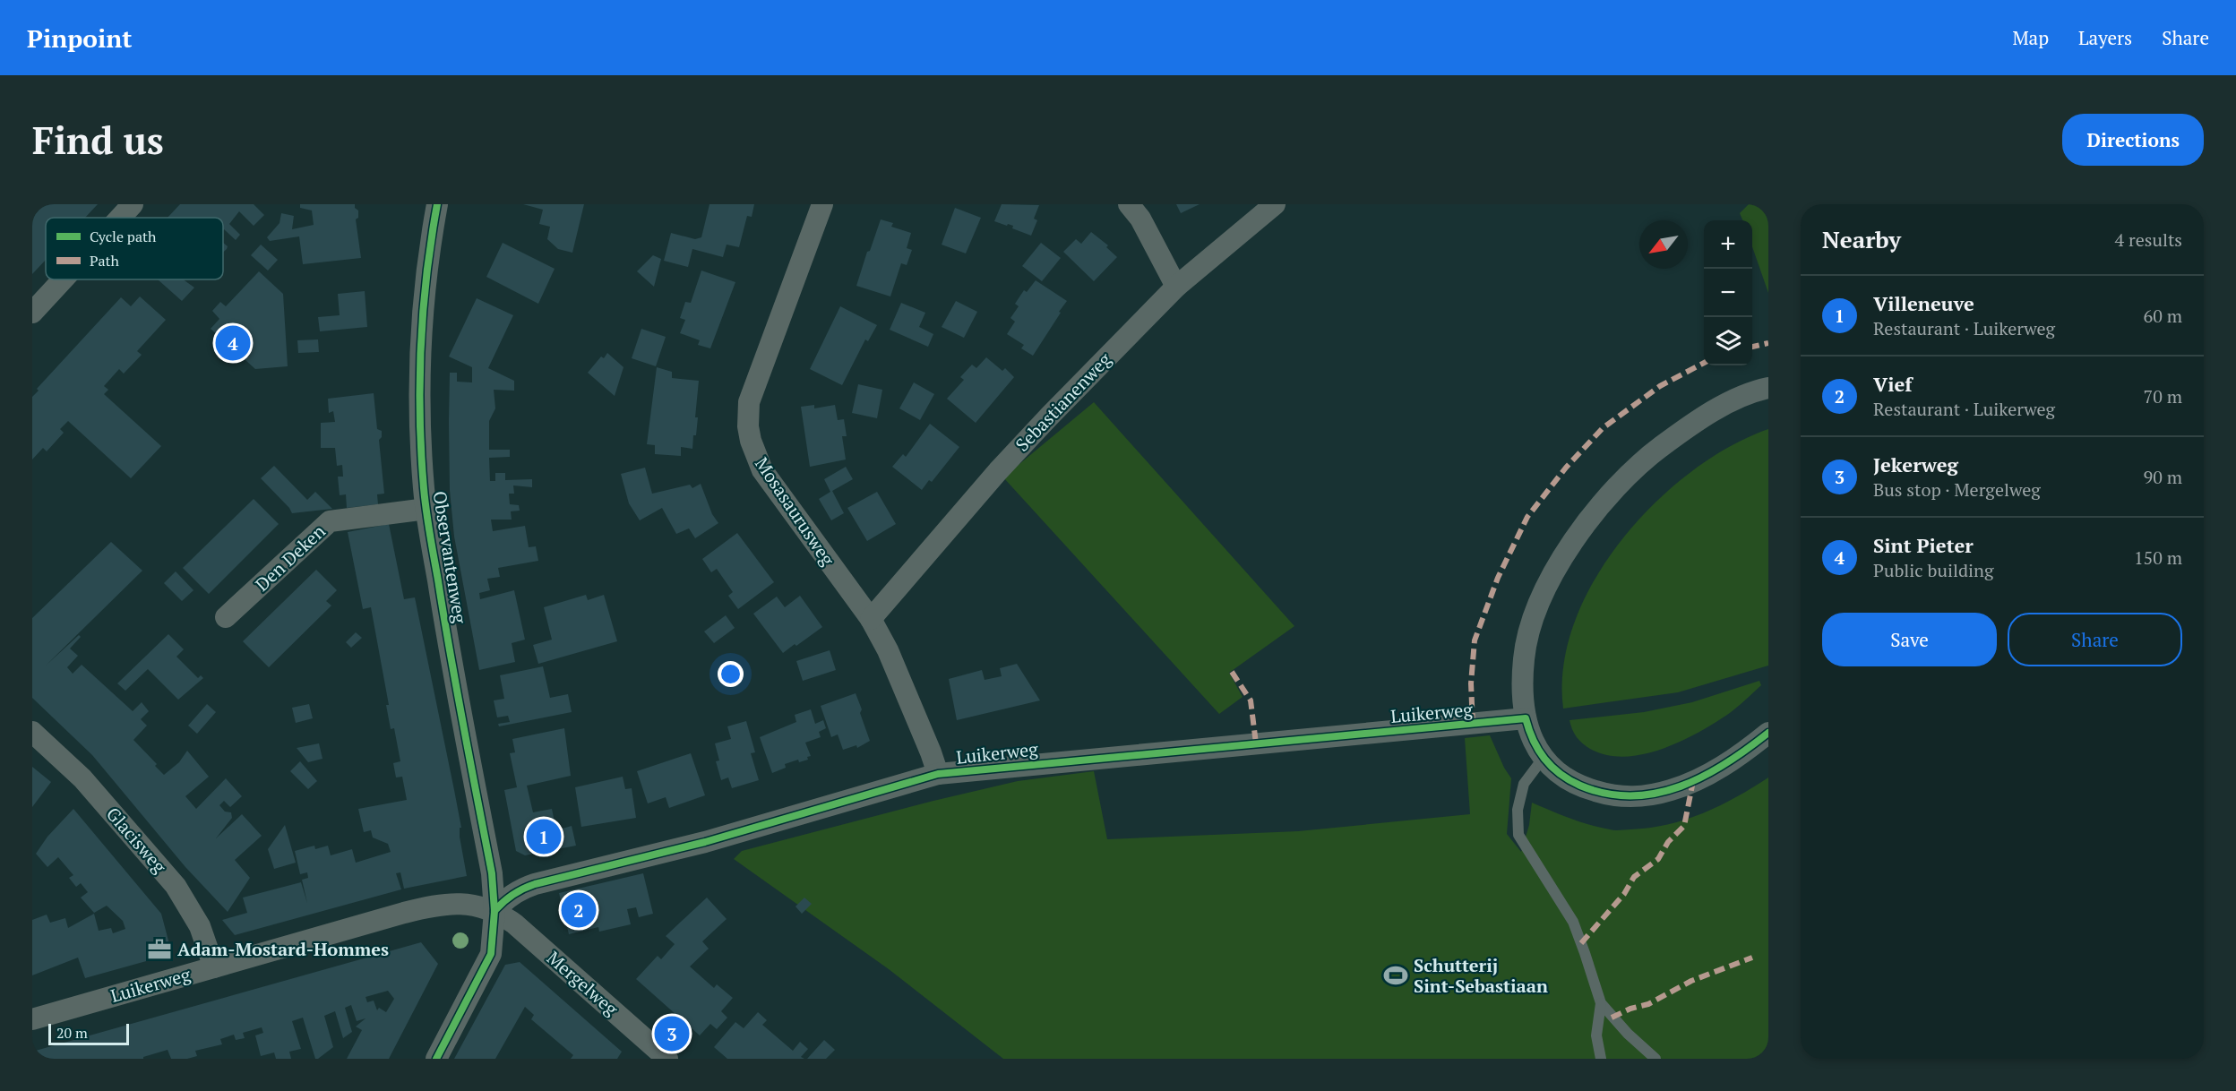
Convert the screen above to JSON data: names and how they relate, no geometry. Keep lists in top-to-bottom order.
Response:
{
  "streets": {
    "street": [
      "Sebastianenweg",
      "Mosasaurusweg",
      "Observantenweg",
      "Den Deken",
      "Luikerweg",
      "Glacisweg",
      "Mergelweg"
    ]
  },
  "crossings": [
    ["Sebastianenweg", "Mosasaurusweg"],
    ["Mosasaurusweg", "Luikerweg"],
    ["Observantenweg", "Den Deken"],
    ["Observantenweg", "Luikerweg"],
    ["Observantenweg", "Mergelweg"],
    ["Luikerweg", "Glacisweg"],
    ["Luikerweg", "Mergelweg"]
  ],
  "places": {
    "office": ["Adam-Mostard-Hommes"],
    "sports": ["Schutterij Sint-Sebastiaan"]
  },
  "legend": ["Cycle path", "Path"],
  "scale_bar": "20 m",
  "north": "bottom left",
  "page": {
    "header": "Pinpoint",
    "nav": ["Map", "Layers", "Share"],
    "buttons": [
      "Directions",
      ["Save", "Share"]
    ],
    "title": "Find us",
    "heading": ["Nearby", "4 results"],
    "map_buttons": ["+", "−"],
    "list": [
      {
        "mark": "1",
        "name": "Villeneuve",
        "note": "Restaurant · Luikerweg",
        "value": "60 m"
      },
      {
        "mark": "2",
        "name": "Vief",
        "note": "Restaurant · Luikerweg",
        "value": "70 m"
      },
      {
        "mark": "3",
        "name": "Jekerweg",
        "note": "Bus stop · Mergelweg",
        "value": "90 m"
      },
      {
        "mark": "4",
        "name": "Sint Pieter",
        "note": "Public building",
        "value": "150 m"
      }
    ],
    "pins": [
      "4",
      "1",
      "2",
      "3"
    ],
    "scale": "20 m"
  }
}
